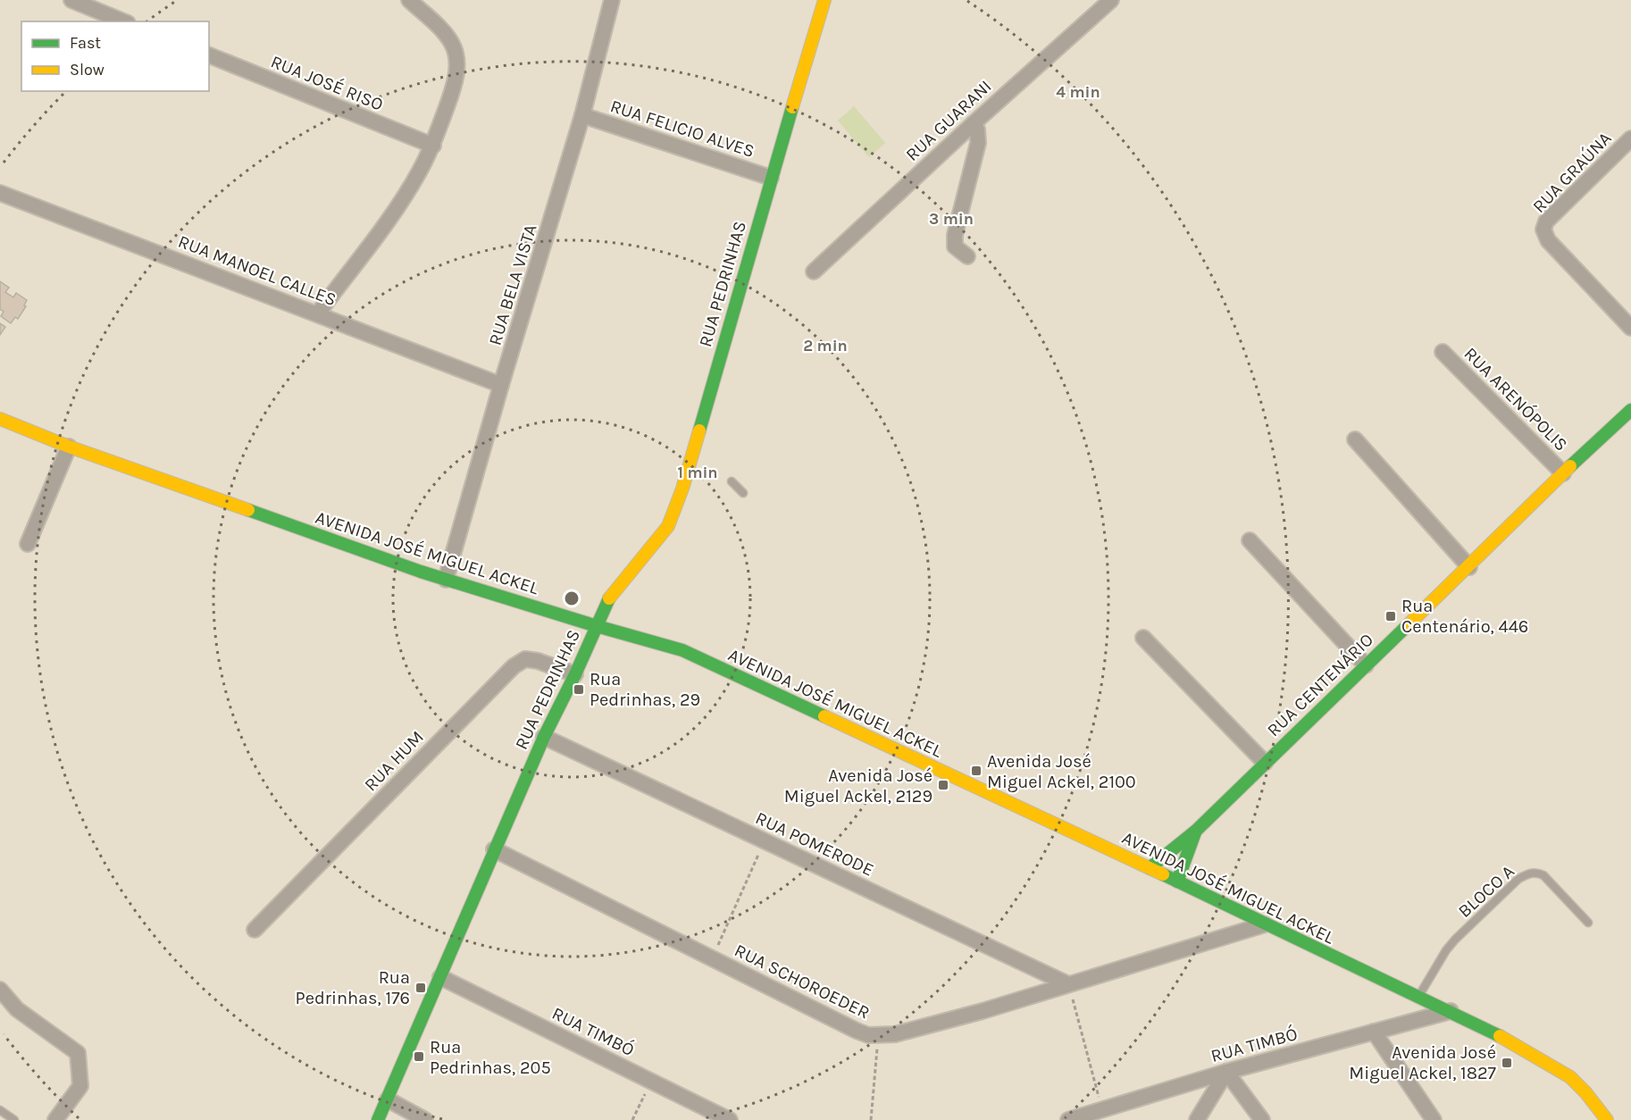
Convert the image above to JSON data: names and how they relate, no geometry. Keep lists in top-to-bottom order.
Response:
{
  "streets": {
    "street": [
      "RUA JOSÉ RISO",
      "RUA GUARANI",
      "RUA FELICIO ALVES",
      "RUA GRAÚNA",
      "RUA MANOEL CALLES",
      "RUA PEDRINHAS",
      "RUA BELA VISTA",
      "RUA ARENÓPOLIS",
      "AVENIDA JOSÉ MIGUEL ACKEL",
      "RUA CENTENÁRIO",
      "RUA HUM",
      "RUA POMERODE",
      "RUA SCHOROEDER",
      "RUA TIMBÓ"
    ],
    "lane": ["BLOCO A"]
  },
  "crossings": [
    ["RUA FELICIO ALVES", "RUA PEDRINHAS"],
    ["RUA FELICIO ALVES", "RUA BELA VISTA"],
    ["RUA MANOEL CALLES", "RUA BELA VISTA"],
    ["RUA PEDRINHAS", "AVENIDA JOSÉ MIGUEL ACKEL"],
    ["RUA PEDRINHAS", "RUA HUM"],
    ["RUA PEDRINHAS", "RUA POMERODE"],
    ["RUA PEDRINHAS", "RUA SCHOROEDER"],
    ["RUA PEDRINHAS", "RUA TIMBÓ"],
    ["RUA BELA VISTA", "AVENIDA JOSÉ MIGUEL ACKEL"],
    ["RUA ARENÓPOLIS", "RUA CENTENÁRIO"],
    ["AVENIDA JOSÉ MIGUEL ACKEL", "RUA CENTENÁRIO"],
    ["AVENIDA JOSÉ MIGUEL ACKEL", "BLOCO A"],
    ["AVENIDA JOSÉ MIGUEL ACKEL", "RUA SCHOROEDER"],
    ["AVENIDA JOSÉ MIGUEL ACKEL", "RUA TIMBÓ"],
    ["RUA POMERODE", "RUA SCHOROEDER"]
  ],
  "places": {
    "transit": [
      "Rua Centenário, 446",
      "Rua Pedrinhas, 29",
      "Avenida José Miguel Ackel, 2100",
      "Avenida José Miguel Ackel, 2129",
      "Rua Pedrinhas, 176",
      "Rua Pedrinhas, 205",
      "Avenida José Miguel Ackel, 1827"
    ]
  },
  "legend": ["Fast", "Slow"],
  "rings": [
    "4 min",
    "3 min",
    "2 min",
    "1 min"
  ]
}
